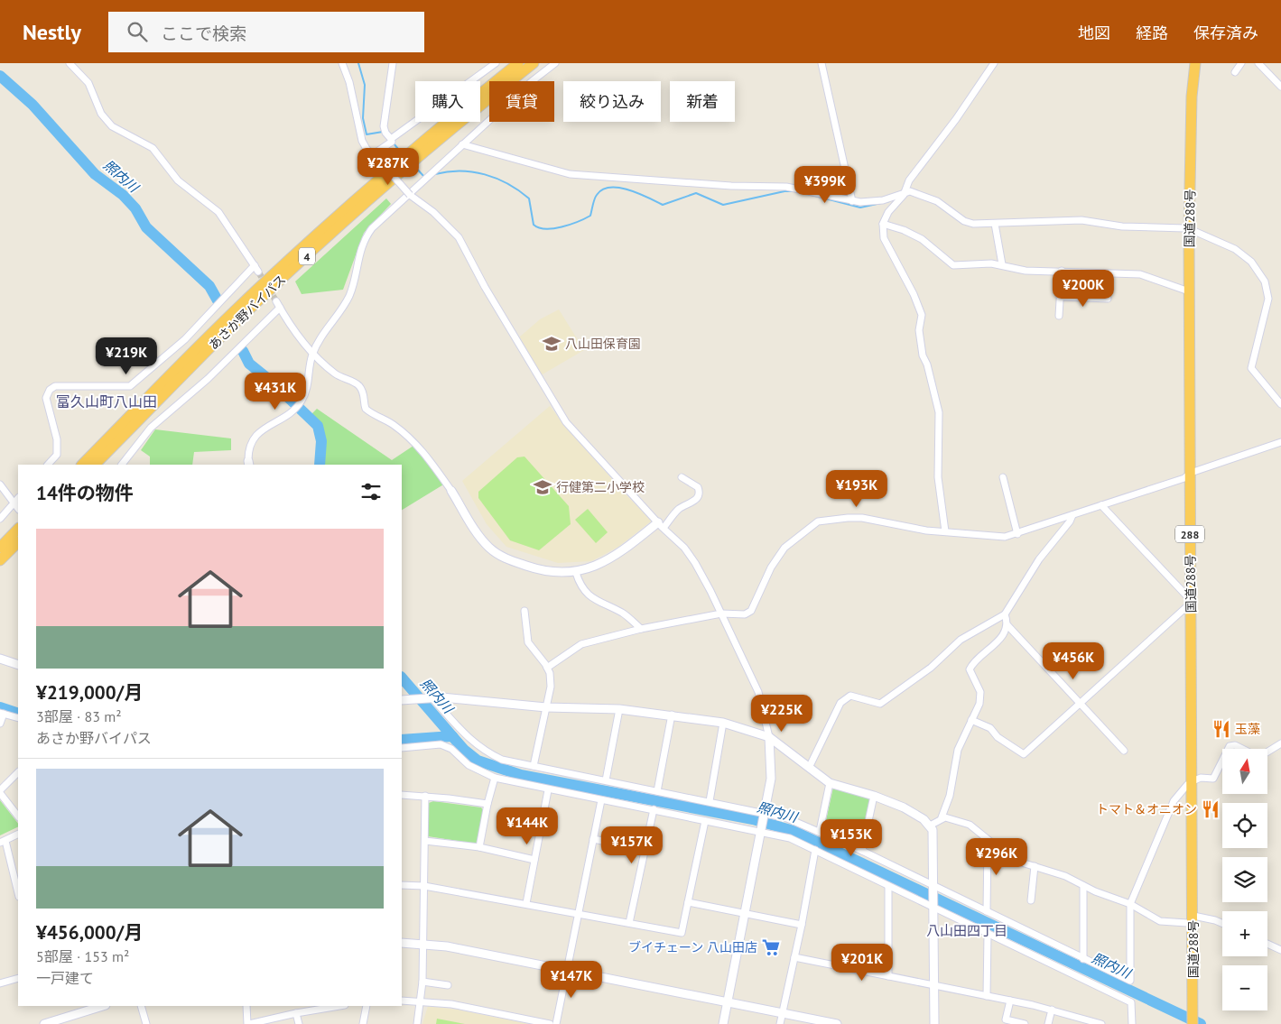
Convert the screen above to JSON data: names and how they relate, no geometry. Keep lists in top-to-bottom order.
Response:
{
  "streets": {
    "highway": [
      "国道288号",
      "4",
      "あさか野バイパス",
      "288"
    ]
  },
  "districts": ["富久山町八山田", "八山田四丁目"],
  "water": ["照内川"],
  "places": {
    "school or university": ["八山田保育園", "行健第二小学校"],
    "restaurant": ["玉藻", "トマト＆オニオン"],
    "supermarket": ["ブイチェーン 八山田店"]
  },
  "north": "top",
  "page": {
    "header": "Nestly",
    "search": "ここで検索",
    "nav": ["地図", "経路", "保存済み"],
    "chip": [
      "購入",
      "賃貸",
      "絞り込み",
      "新着"
    ],
    "price": [
      "¥287K",
      "¥399K",
      "¥200K",
      "¥219K",
      "¥431K",
      "¥193K",
      "¥456K",
      "¥225K",
      "¥144K",
      "¥153K",
      "¥157K",
      "¥296K",
      "¥201K",
      "¥147K"
    ],
    "heading": "14件の物件",
    "list": [
      {
        "name": "¥219,000/月",
        "note": "3部屋 · 83 m² · あさか野バイパス"
      },
      {
        "name": "¥456,000/月",
        "note": "5部屋 · 153 m² · 一戸建て"
      }
    ],
    "map_buttons": ["+", "−"]
  }
}
